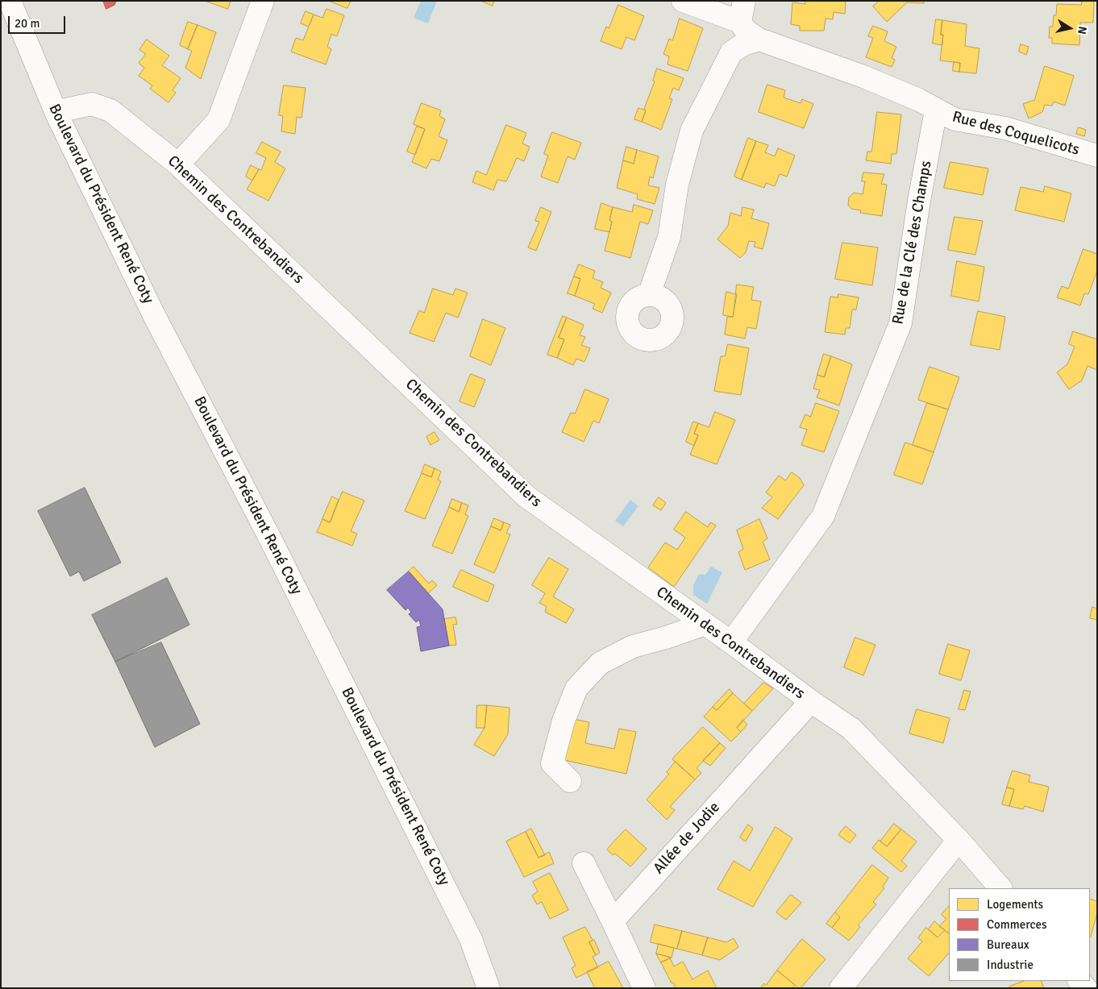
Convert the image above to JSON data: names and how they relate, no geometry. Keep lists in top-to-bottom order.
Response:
{
  "streets": {
    "street": [
      "Rue des Coquelicots",
      "Boulevard du Président René Coty",
      "Chemin des Contrebandiers",
      "Rue de la Clé des Champs",
      "Allée de Jodie"
    ]
  },
  "crossings": [
    ["Rue des Coquelicots", "Rue de la Clé des Champs"],
    ["Boulevard du Président René Coty", "Chemin des Contrebandiers"],
    ["Chemin des Contrebandiers", "Rue de la Clé des Champs"],
    ["Chemin des Contrebandiers", "Allée de Jodie"]
  ],
  "legend": [
    "Logements",
    "Commerces",
    "Bureaux",
    "Industrie"
  ],
  "scale_bar": "20 m",
  "north": "right"
}
